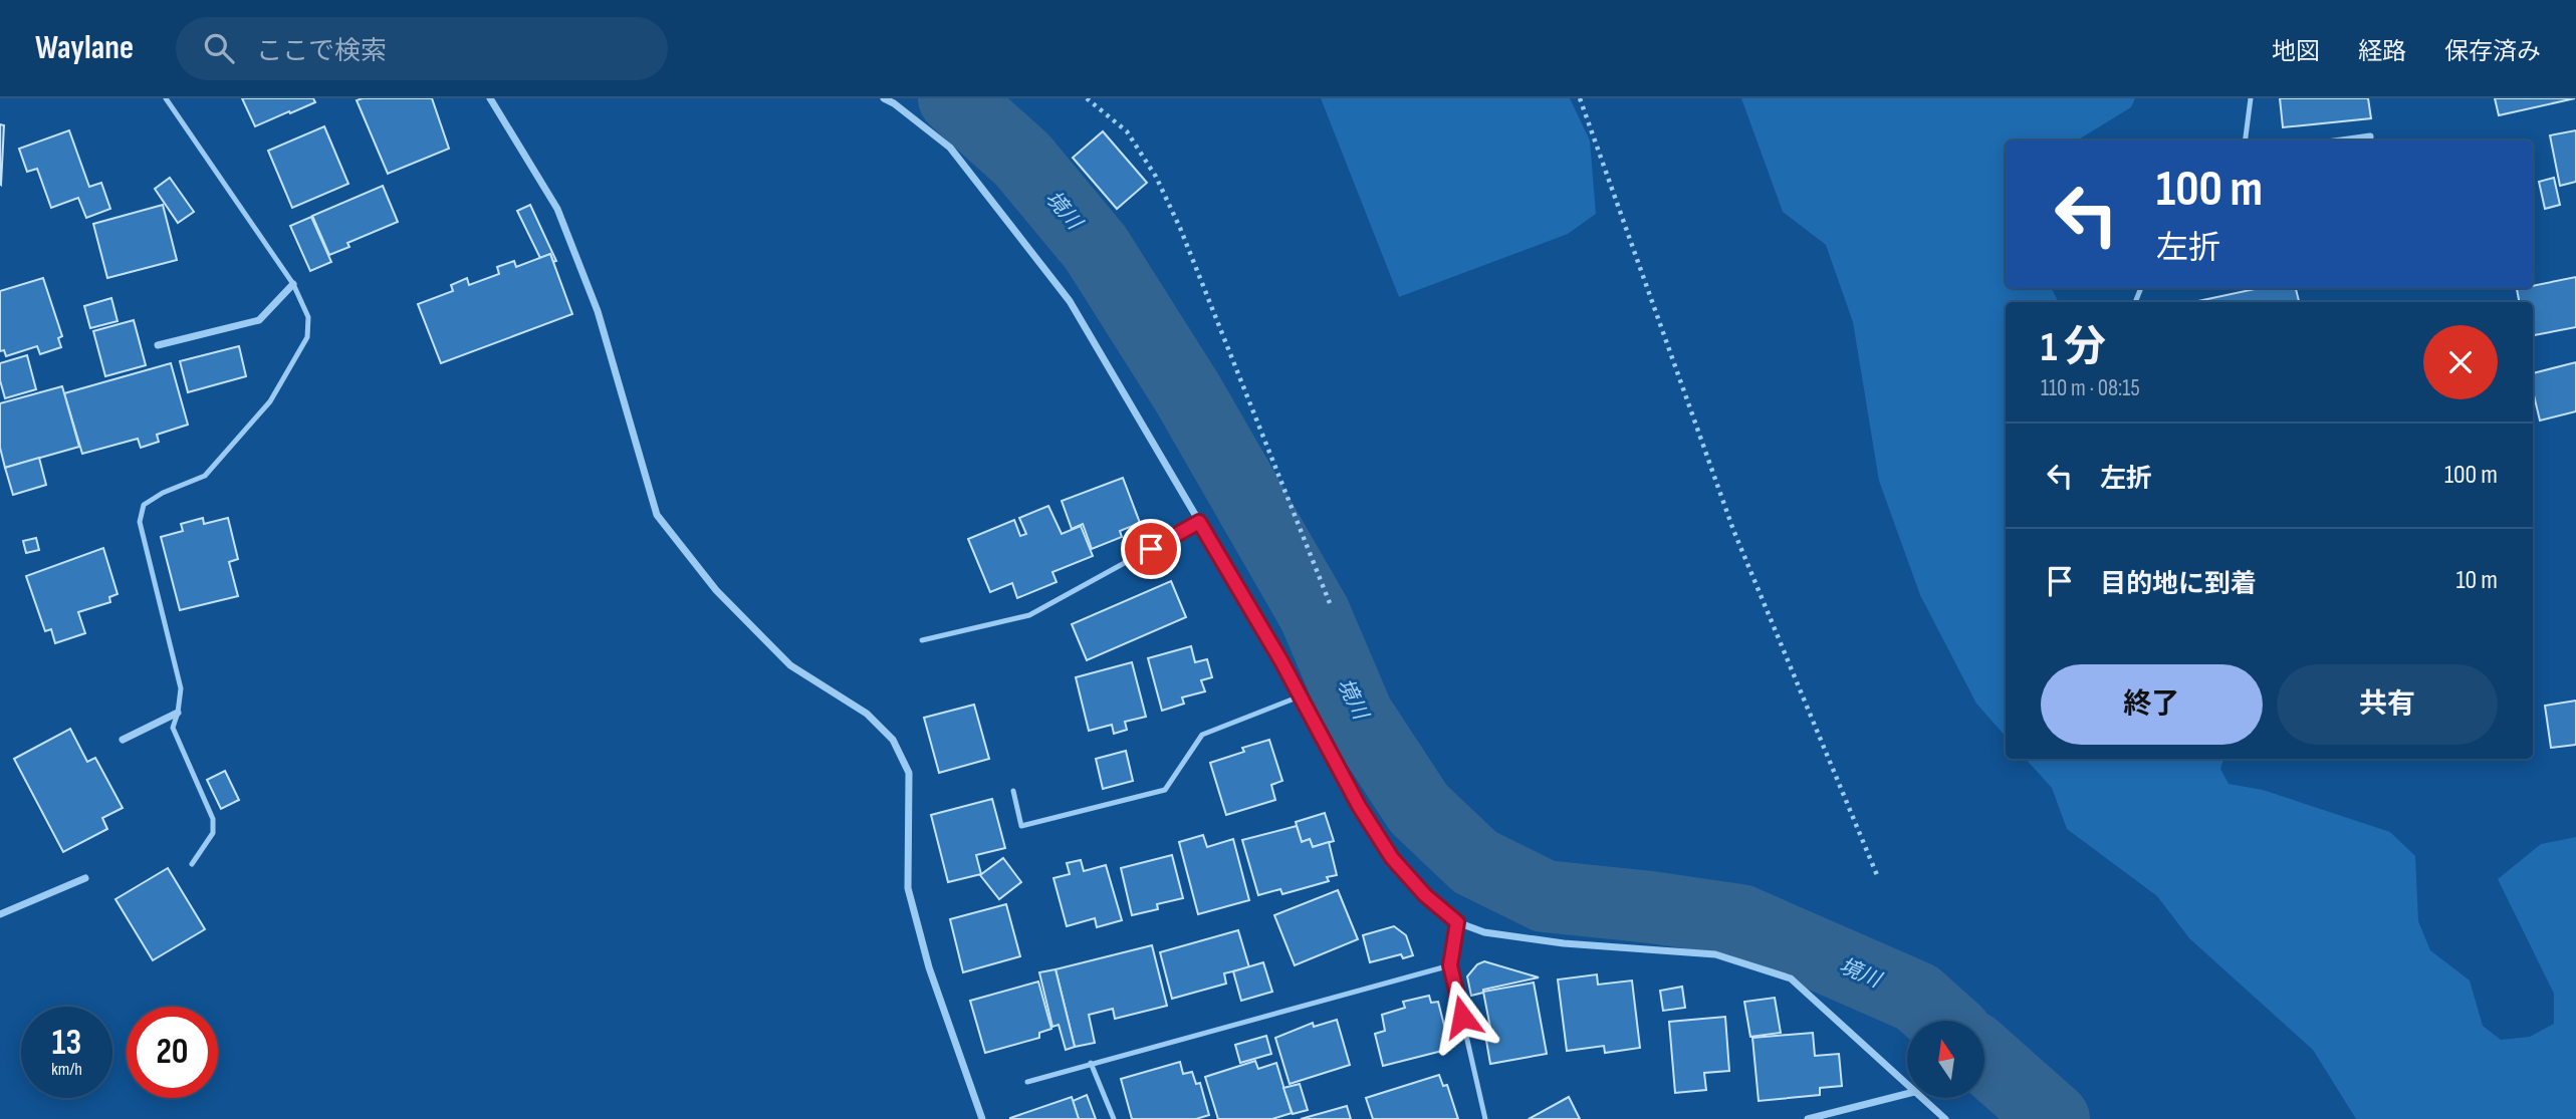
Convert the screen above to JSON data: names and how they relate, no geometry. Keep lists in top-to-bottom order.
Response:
{
  "water": ["境川"],
  "north": "top",
  "page": {
    "header": "Waylane",
    "search": "ここで検索",
    "nav": ["地図", "経路", "保存済み"],
    "turn": ["100 m", "左折"],
    "heading": ["1 分", "110 m · 08:15"],
    "list": [
      {
        "name": "左折",
        "value": "100 m"
      },
      {
        "name": "目的地に到着",
        "value": "10 m"
      }
    ],
    "buttons": ["終了", "共有"],
    "speed": "13 km/h",
    "limit": "20"
  }
}
